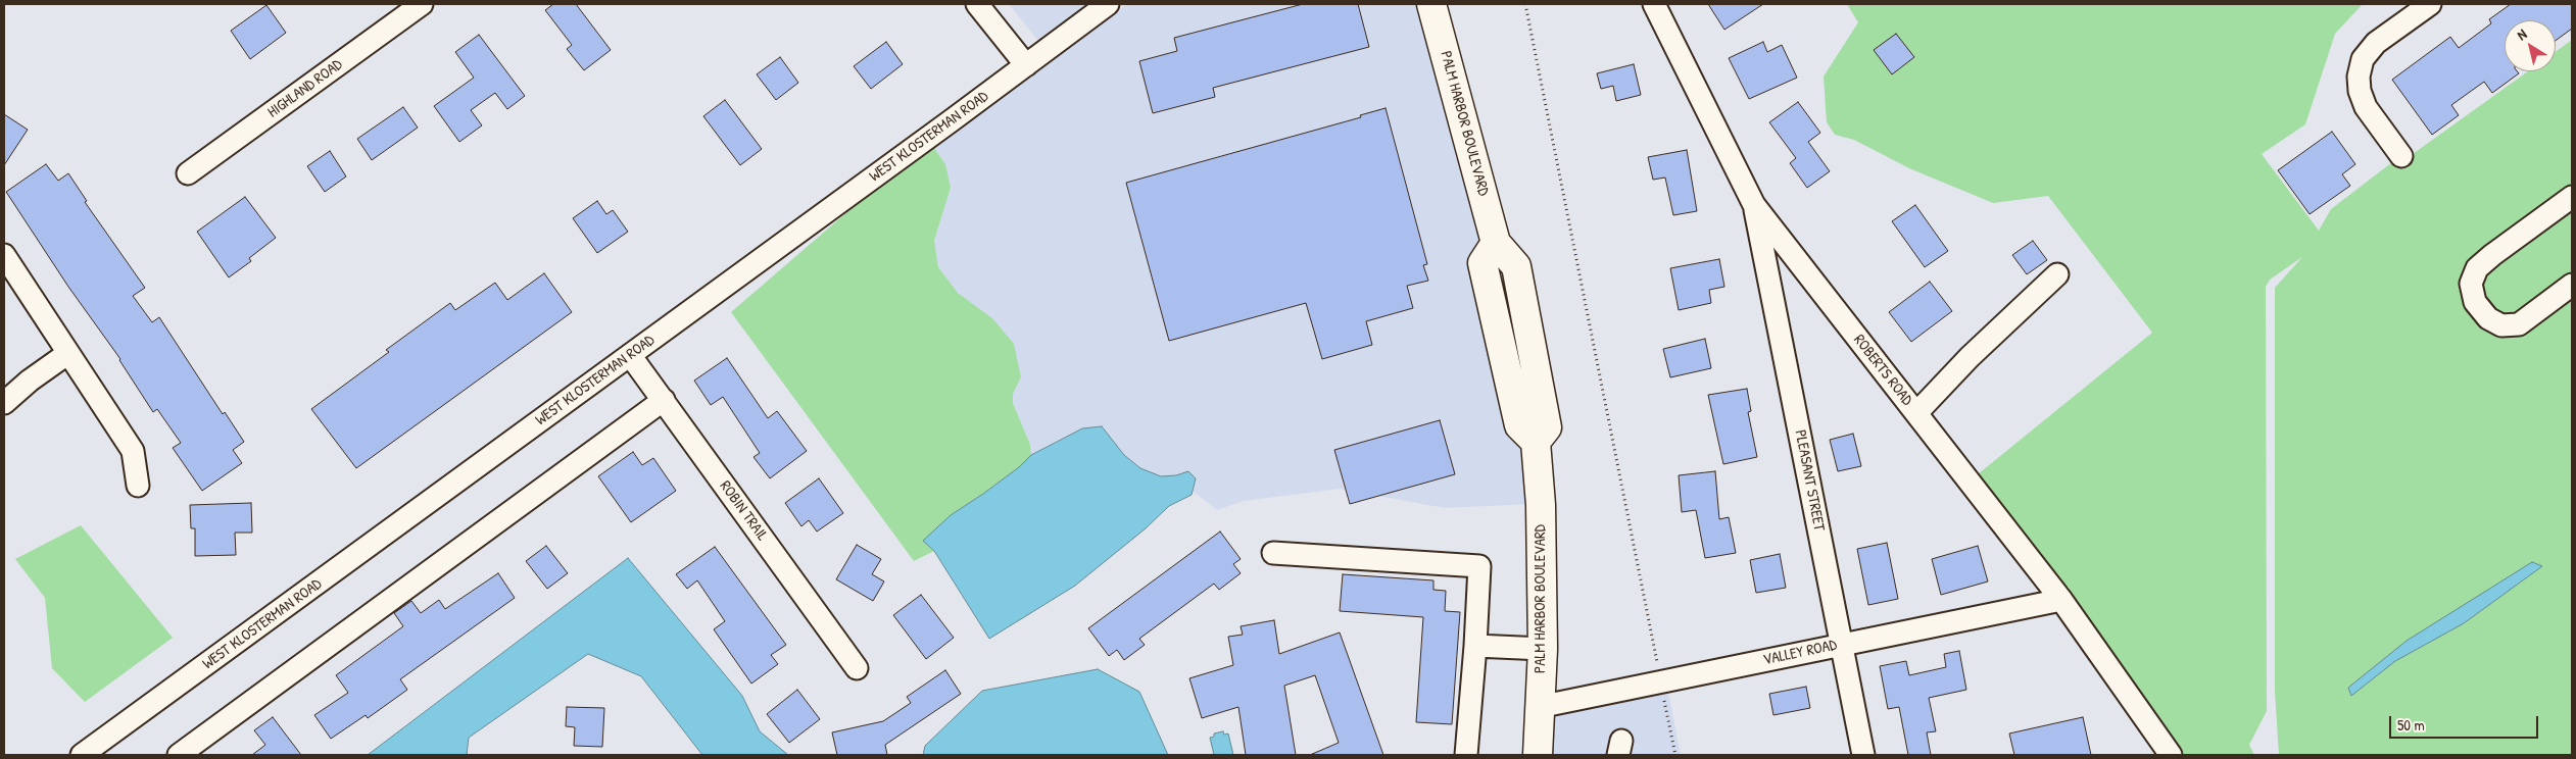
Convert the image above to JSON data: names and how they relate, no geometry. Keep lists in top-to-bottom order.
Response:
{
  "streets": {
    "main road": ["PALM HARBOR BOULEVARD"],
    "street": [
      "HIGHLAND ROAD",
      "WEST KLOSTERMAN ROAD",
      "ROBERTS ROAD",
      "PLEASANT STREET",
      "ROBIN TRAIL",
      "VALLEY ROAD"
    ]
  },
  "crossings": [
    ["PALM HARBOR BOULEVARD", "VALLEY ROAD"],
    ["WEST KLOSTERMAN ROAD", "ROBIN TRAIL"],
    ["ROBERTS ROAD", "PLEASANT STREET"],
    ["ROBERTS ROAD", "VALLEY ROAD"],
    ["PLEASANT STREET", "VALLEY ROAD"]
  ],
  "scale_bar": "50 m",
  "north": "top left"
}
